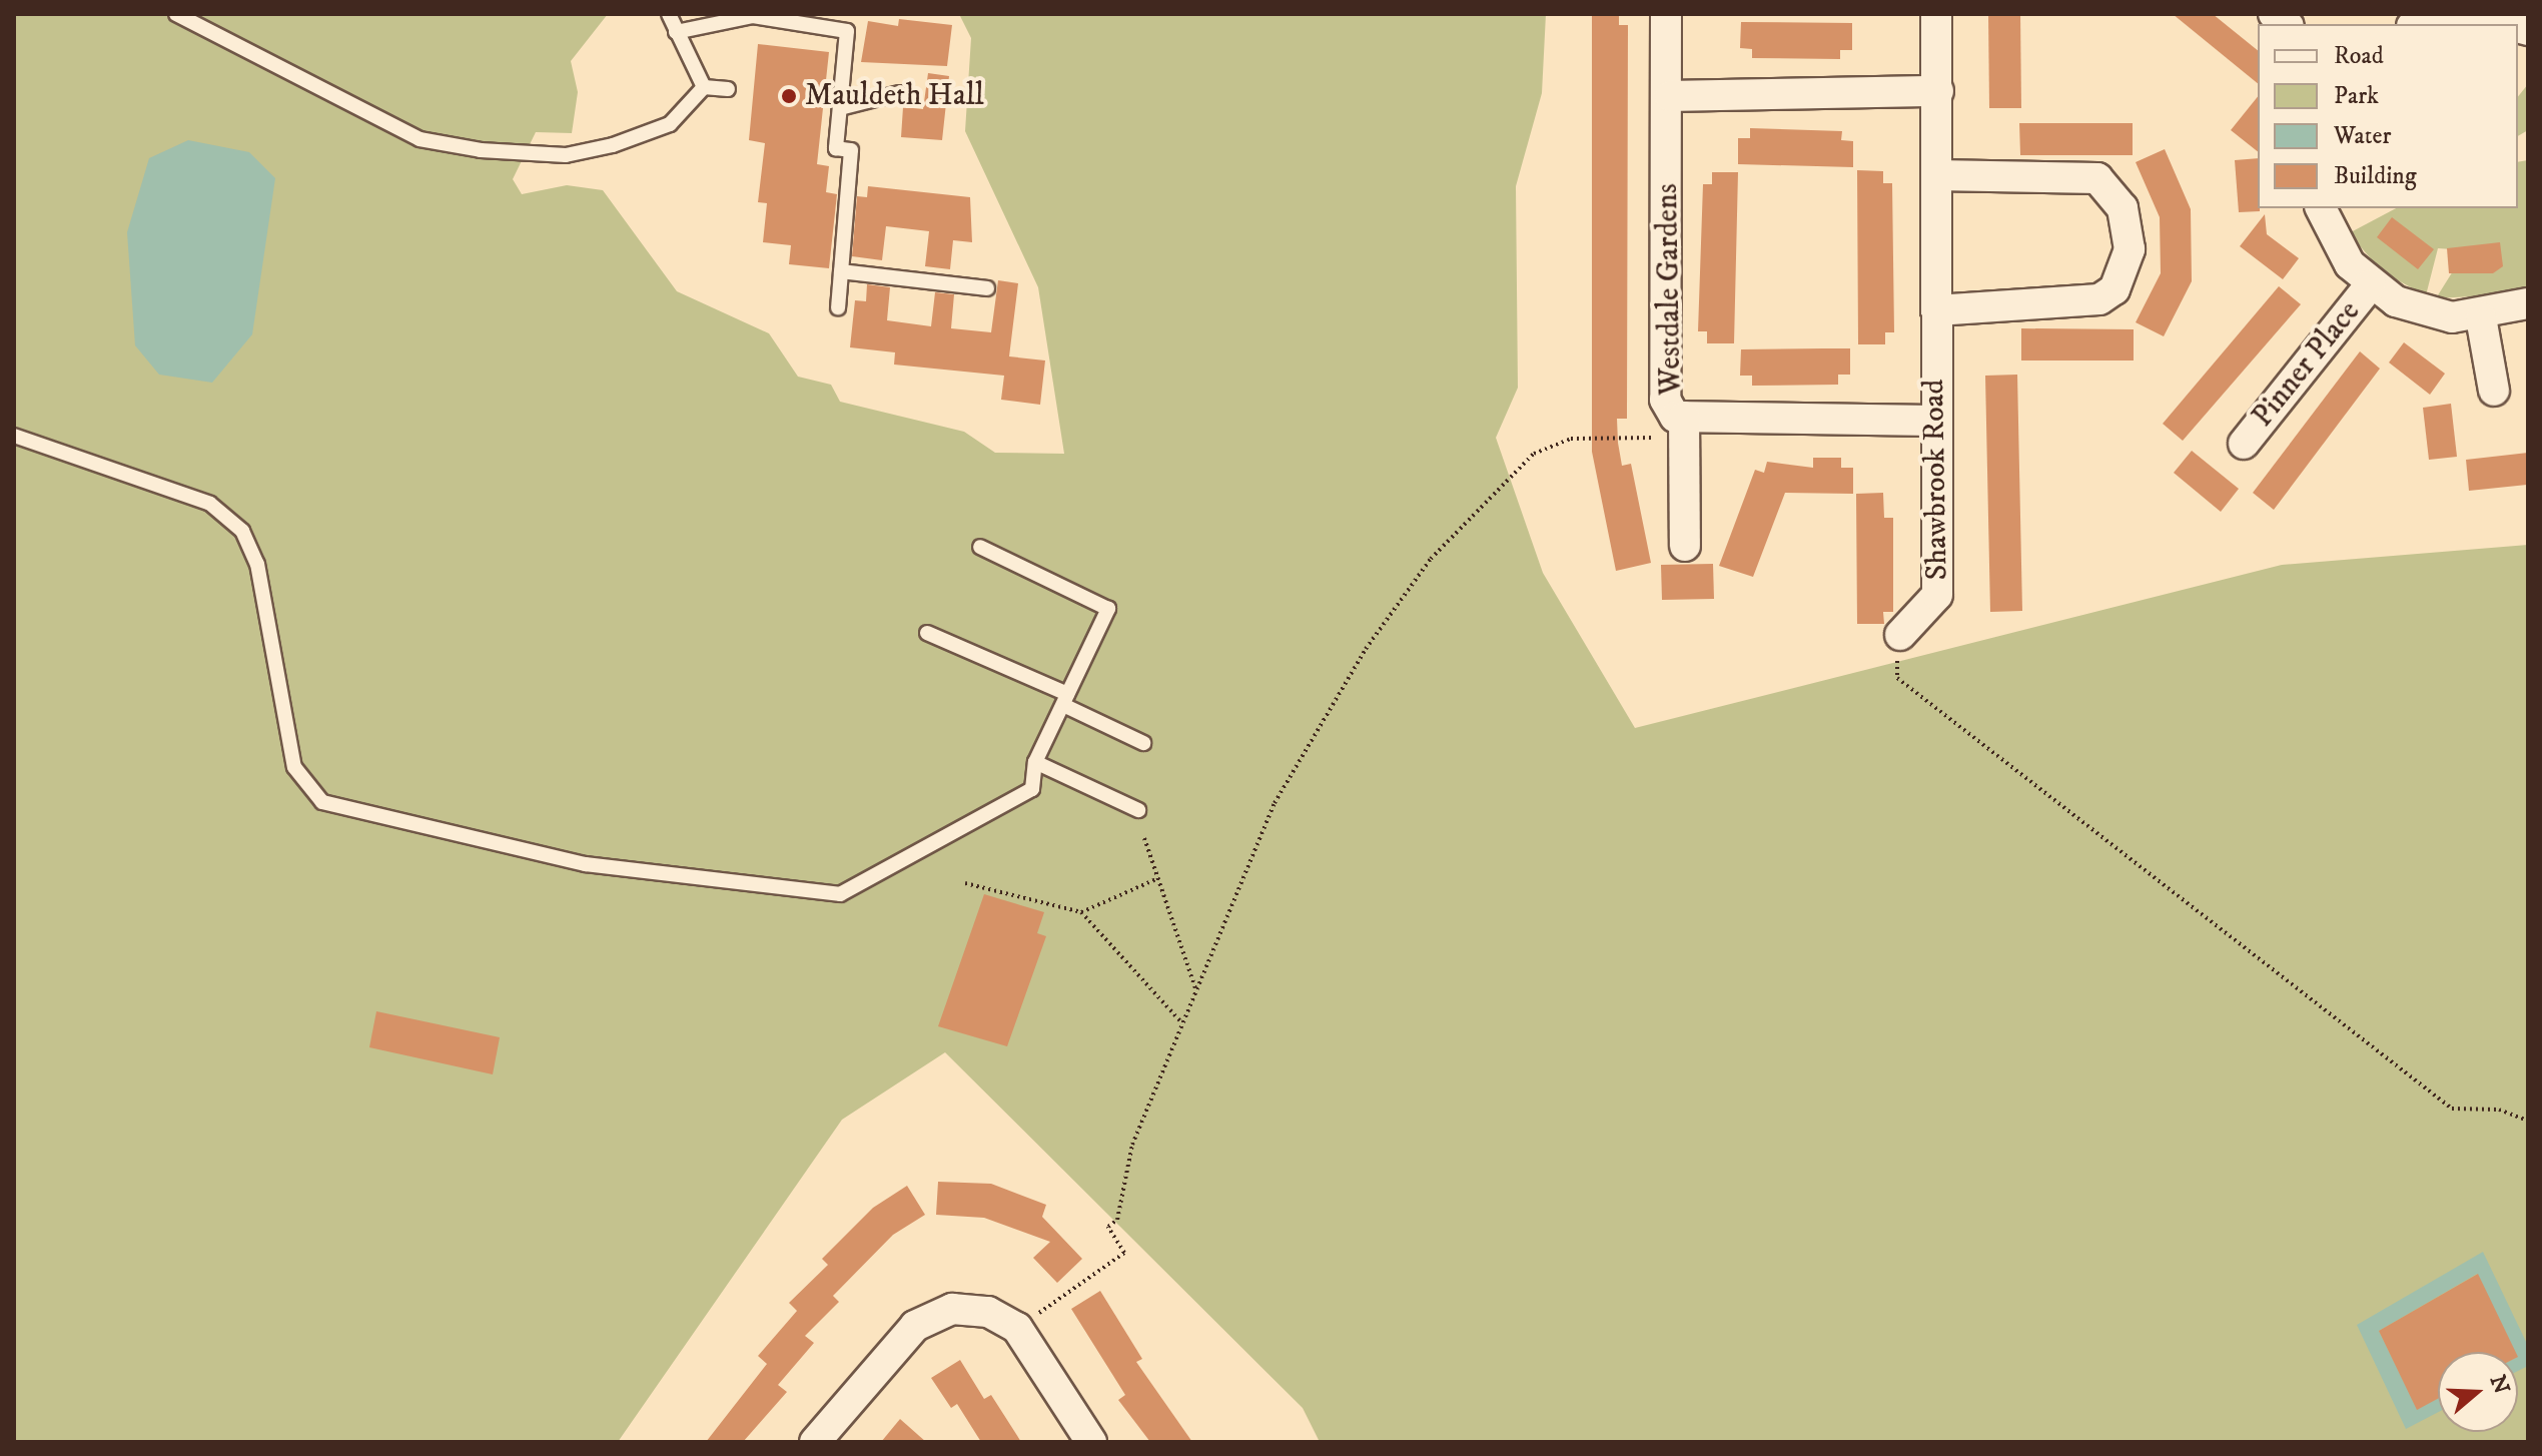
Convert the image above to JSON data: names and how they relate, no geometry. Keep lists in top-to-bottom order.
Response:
{
  "streets": {
    "street": ["Westdale Gardens", "Pinner Place", "Shawbrook Road"]
  },
  "crossings": [
    ["Westdale Gardens", "Shawbrook Road"]
  ],
  "places": ["Mauldeth Hall"],
  "legend": [
    "Road",
    "Park",
    "Water",
    "Building"
  ],
  "north": "right"
}
